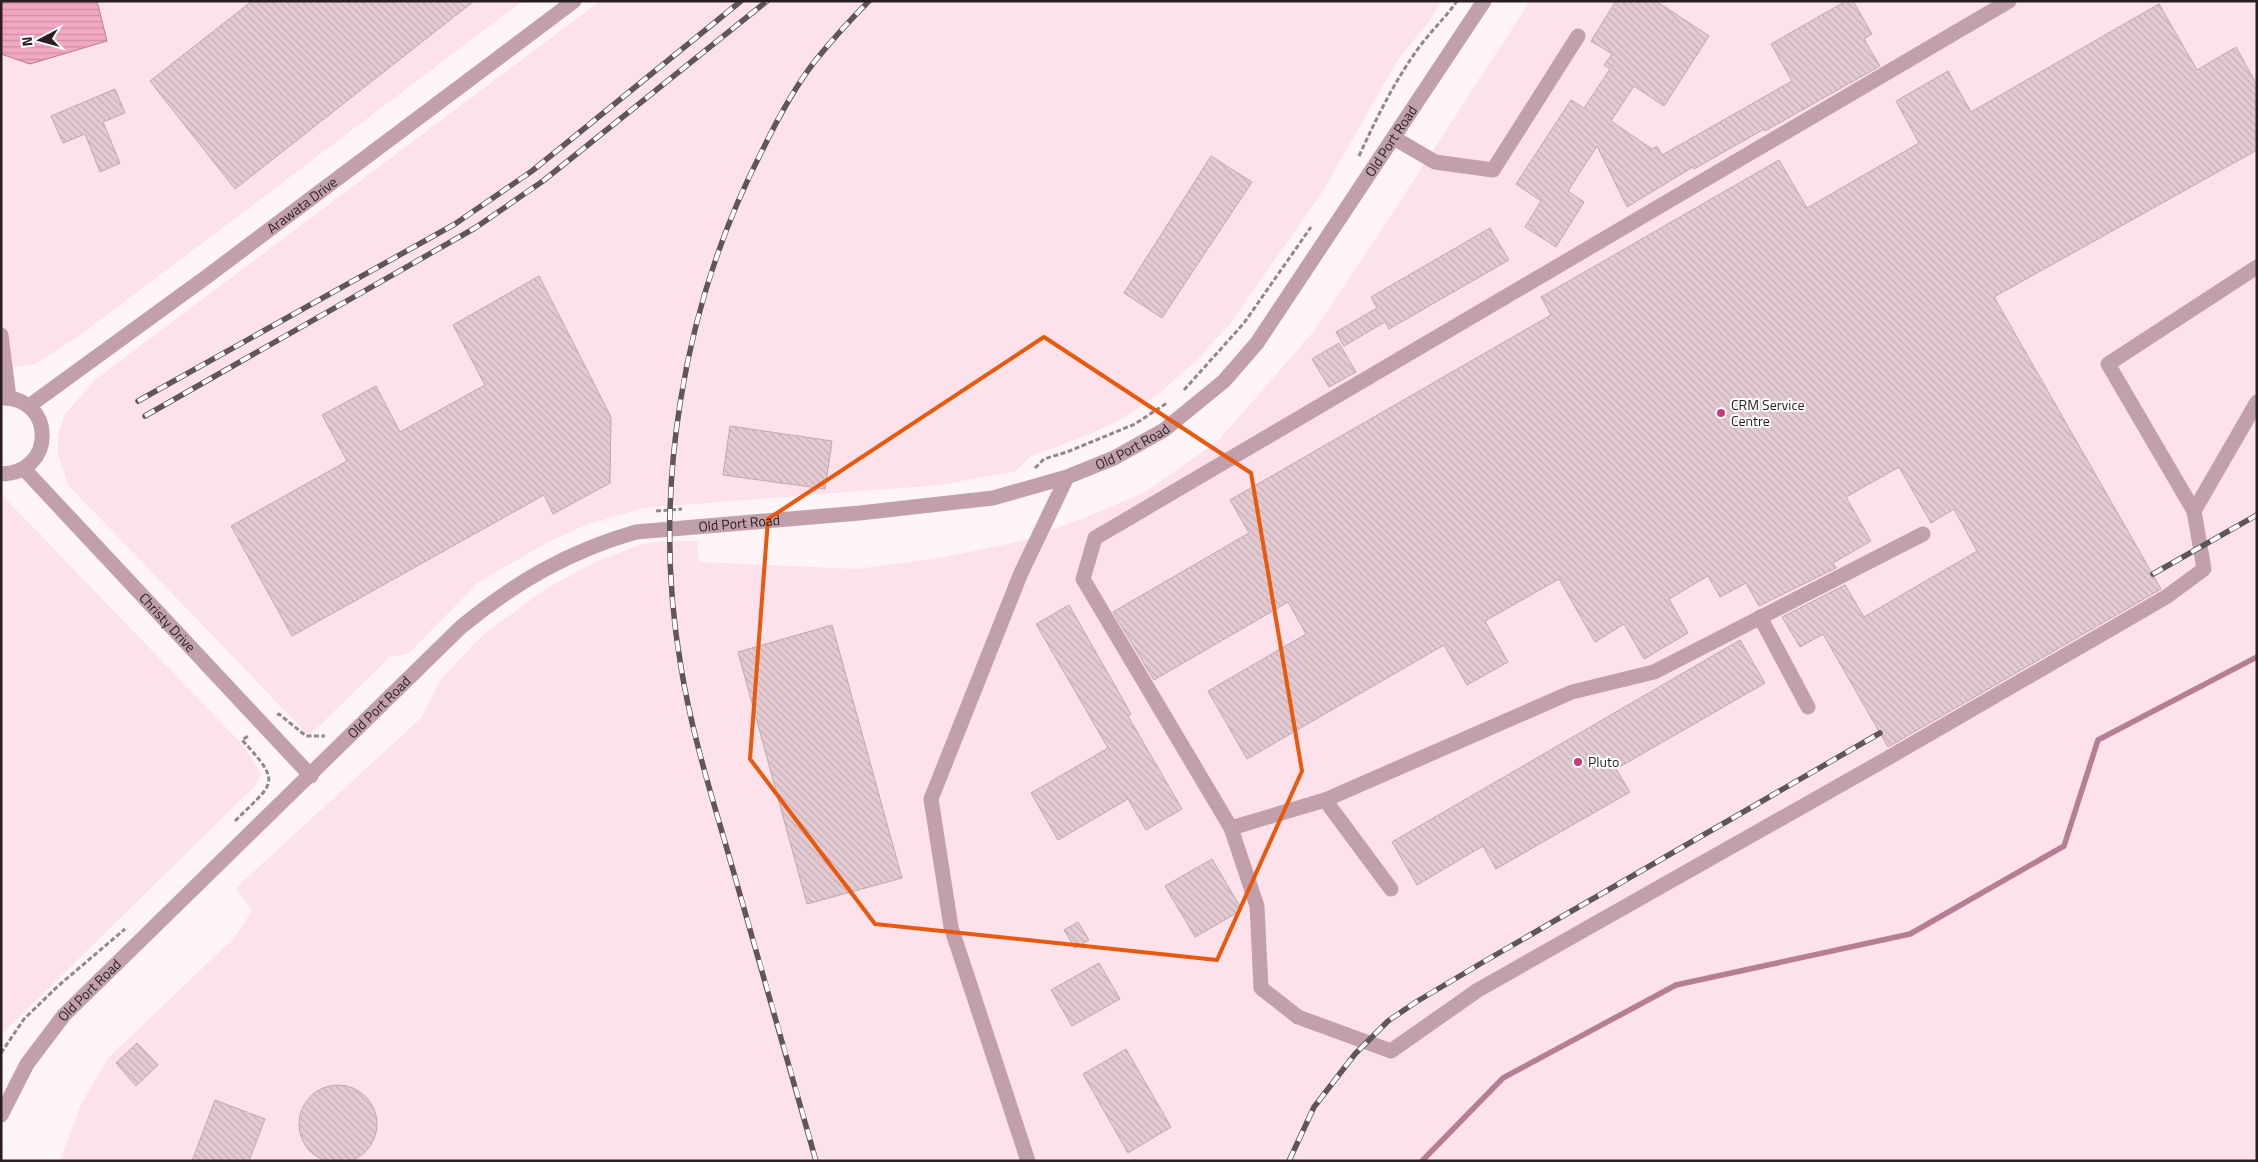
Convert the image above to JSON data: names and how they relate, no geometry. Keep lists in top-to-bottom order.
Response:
{
  "streets": {
    "street": ["Old Port Road", "Arawata Drive", "Christy Drive"]
  },
  "crossings": [
    ["Old Port Road", "Christy Drive"]
  ],
  "places": ["CRM Service Centre", "Pluto"],
  "north": "left"
}
